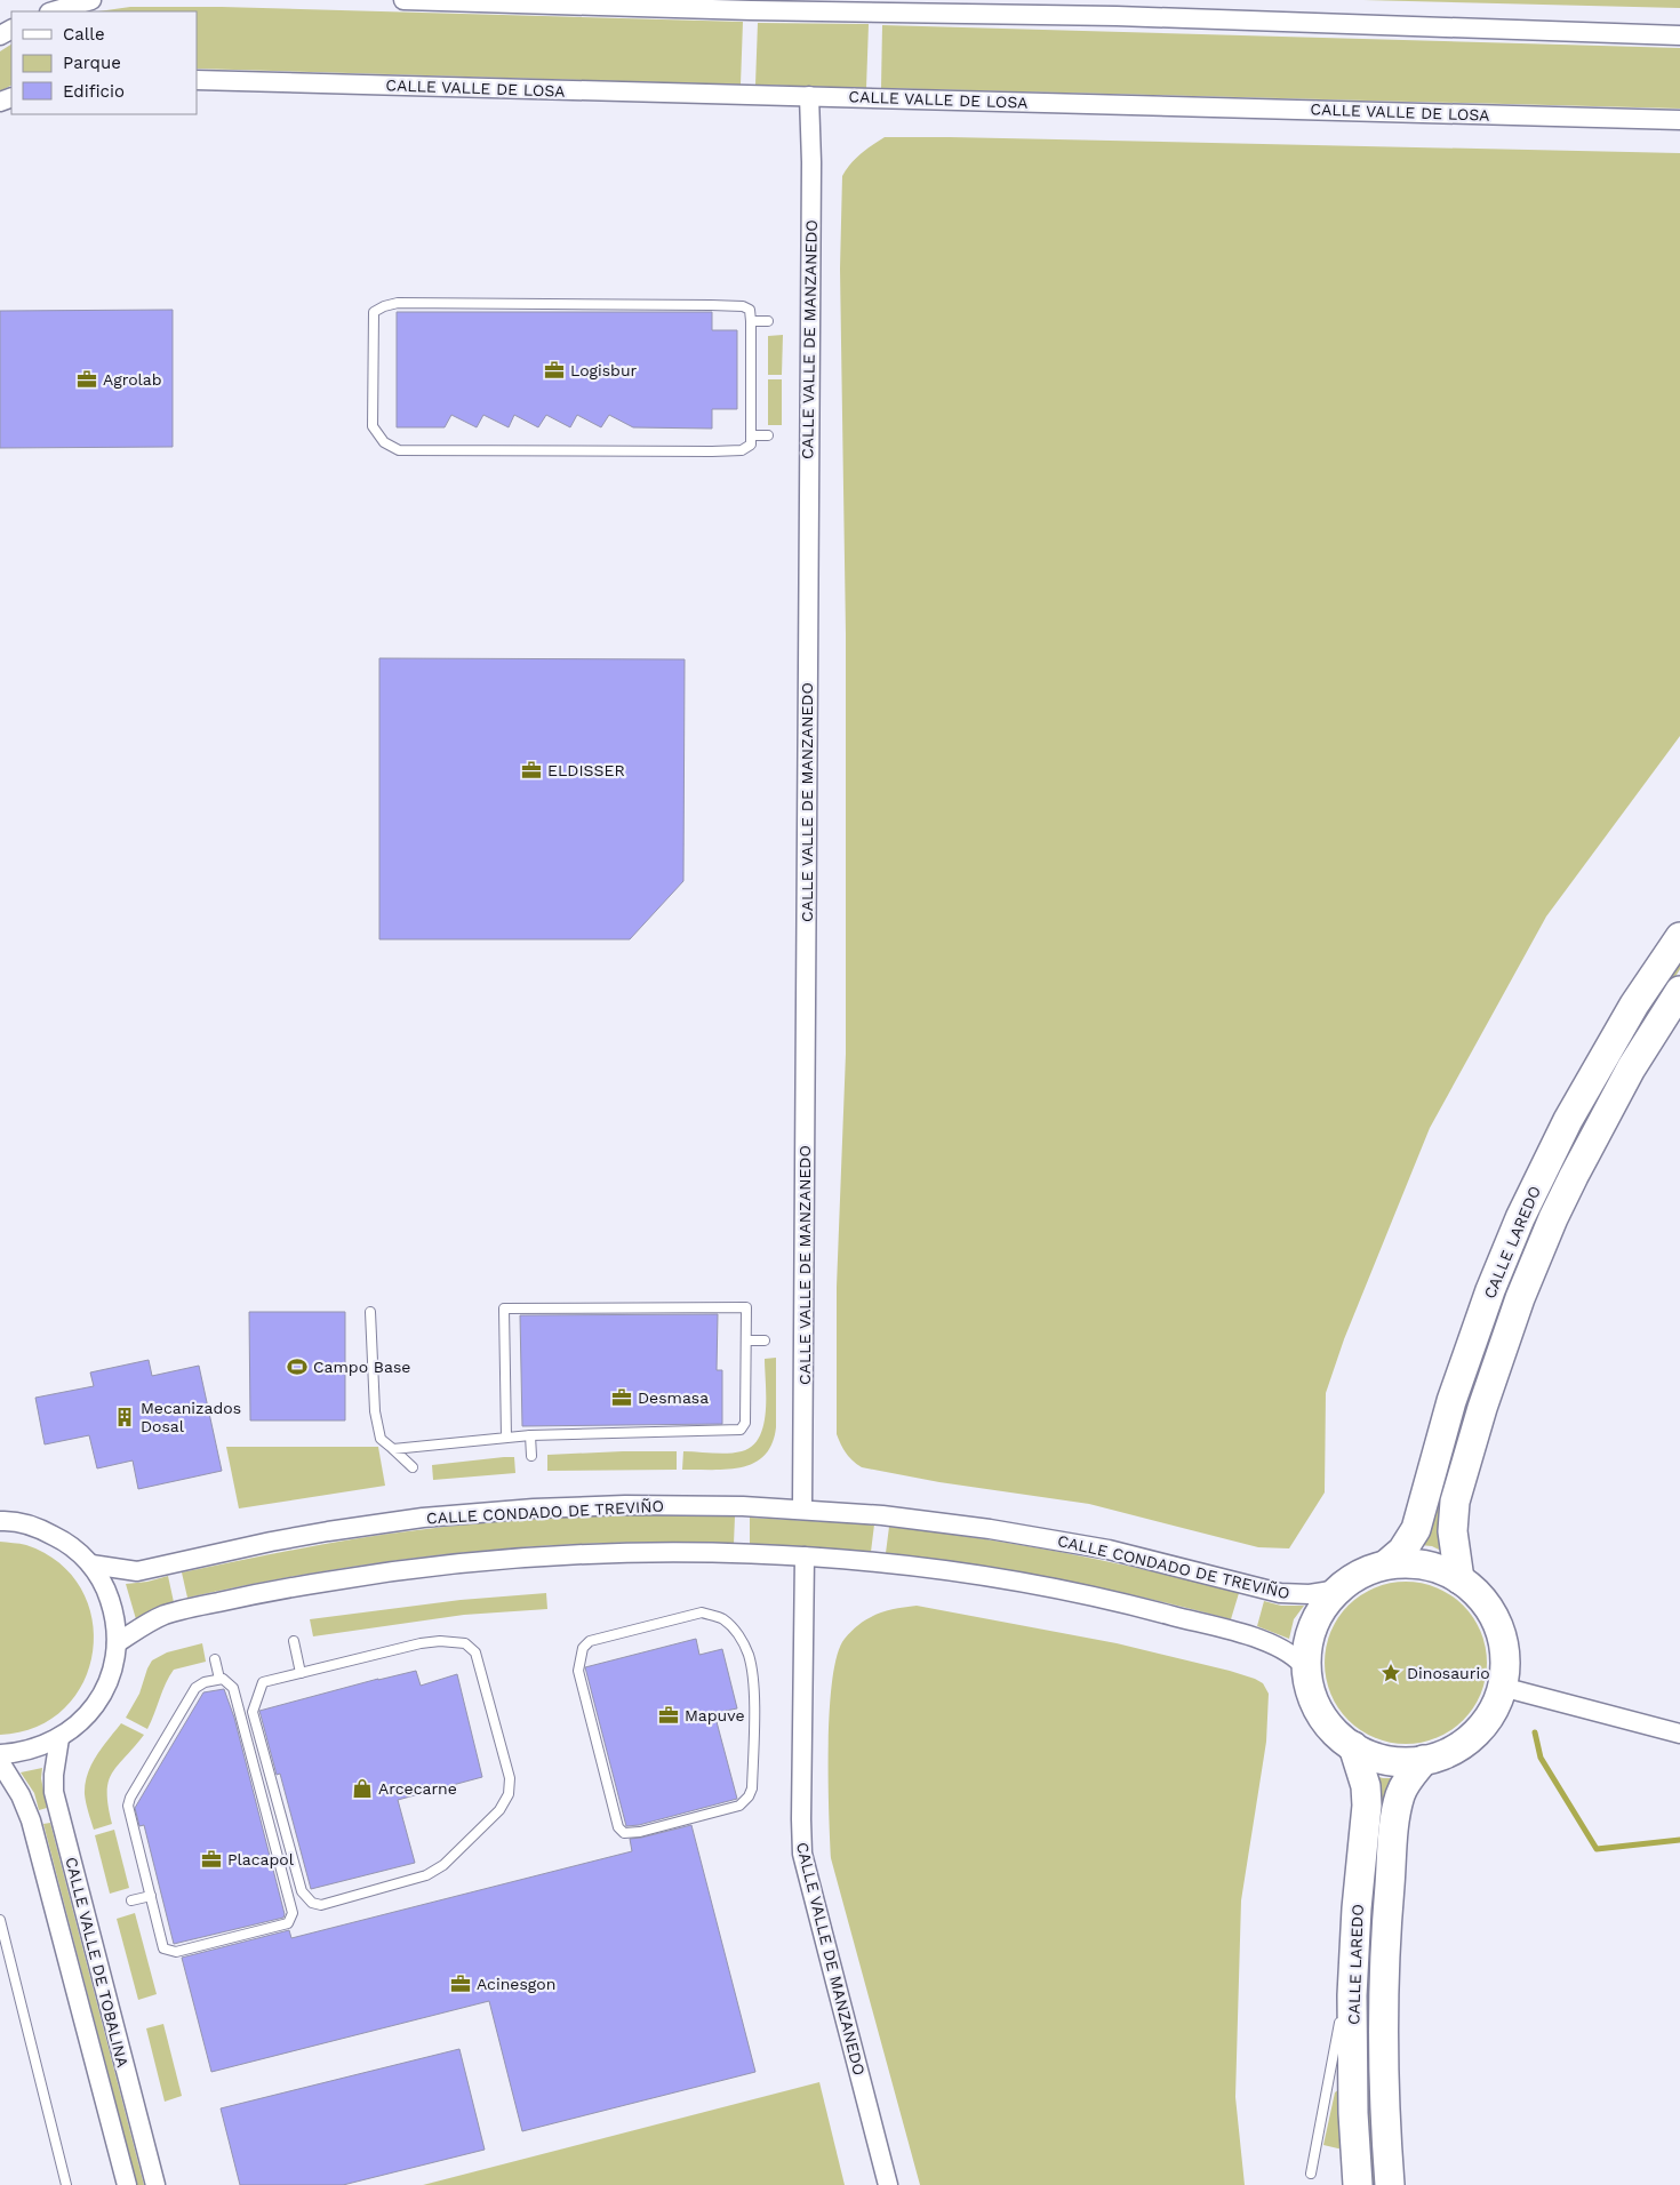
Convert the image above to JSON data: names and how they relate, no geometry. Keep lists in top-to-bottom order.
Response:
{
  "streets": {
    "main road": ["CALLE LAREDO"],
    "street": [
      "CALLE VALLE DE LOSA",
      "CALLE VALLE DE MANZANEDO",
      "CALLE CONDADO DE TREVIÑO",
      "CALLE VALLE DE TOBALINA"
    ]
  },
  "crossings": [
    ["CALLE VALLE DE LOSA", "CALLE VALLE DE MANZANEDO"],
    ["CALLE VALLE DE MANZANEDO", "CALLE CONDADO DE TREVIÑO"],
    ["CALLE LAREDO", "CALLE CONDADO DE TREVIÑO"]
  ],
  "places": {
    "office": [
      "Logisbur",
      "Agrolab",
      "ELDISSER",
      "Desmasa",
      "Mapuve",
      "Placapol",
      "Acinesgon"
    ],
    "sports": ["Campo Base"],
    "building": ["Mecanizados Dosal"],
    "place": ["Dinosaurio"],
    "shop": ["Arcecarne"]
  },
  "legend": ["Calle", "Parque", "Edificio"]
}
